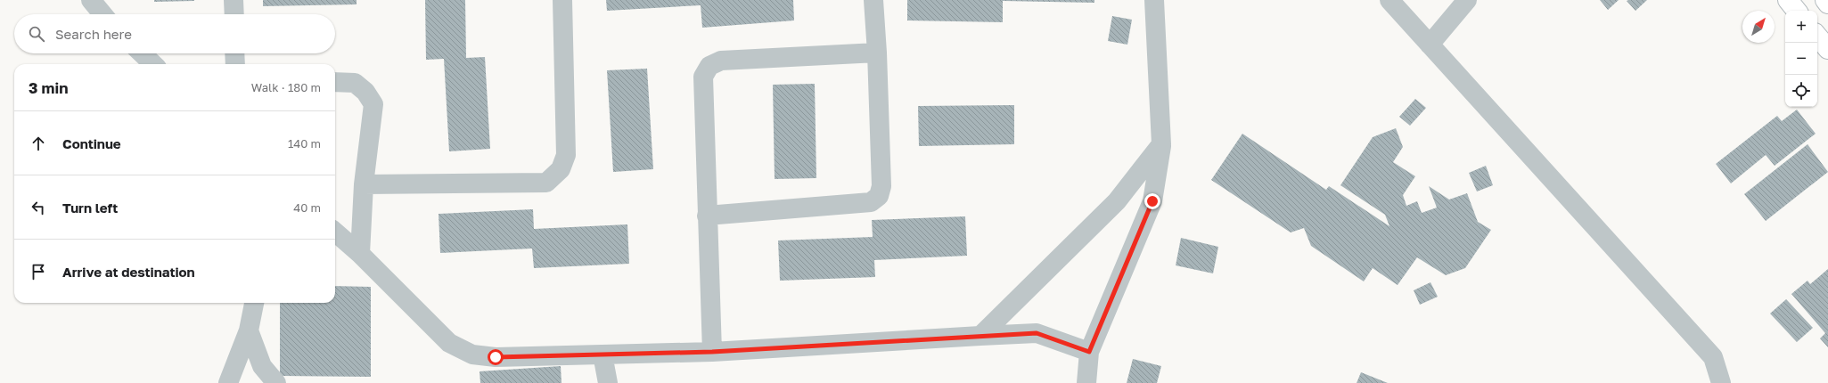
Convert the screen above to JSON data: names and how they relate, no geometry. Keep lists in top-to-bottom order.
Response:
{
  "north": "top right",
  "page": {
    "map_buttons": ["+", "−"],
    "search": "Search here",
    "heading": ["3 min", "Walk · 180 m"],
    "list": [
      ["Continue", "140 m"],
      ["Turn left", "40 m"],
      "Arrive at destination"
    ]
  }
}
